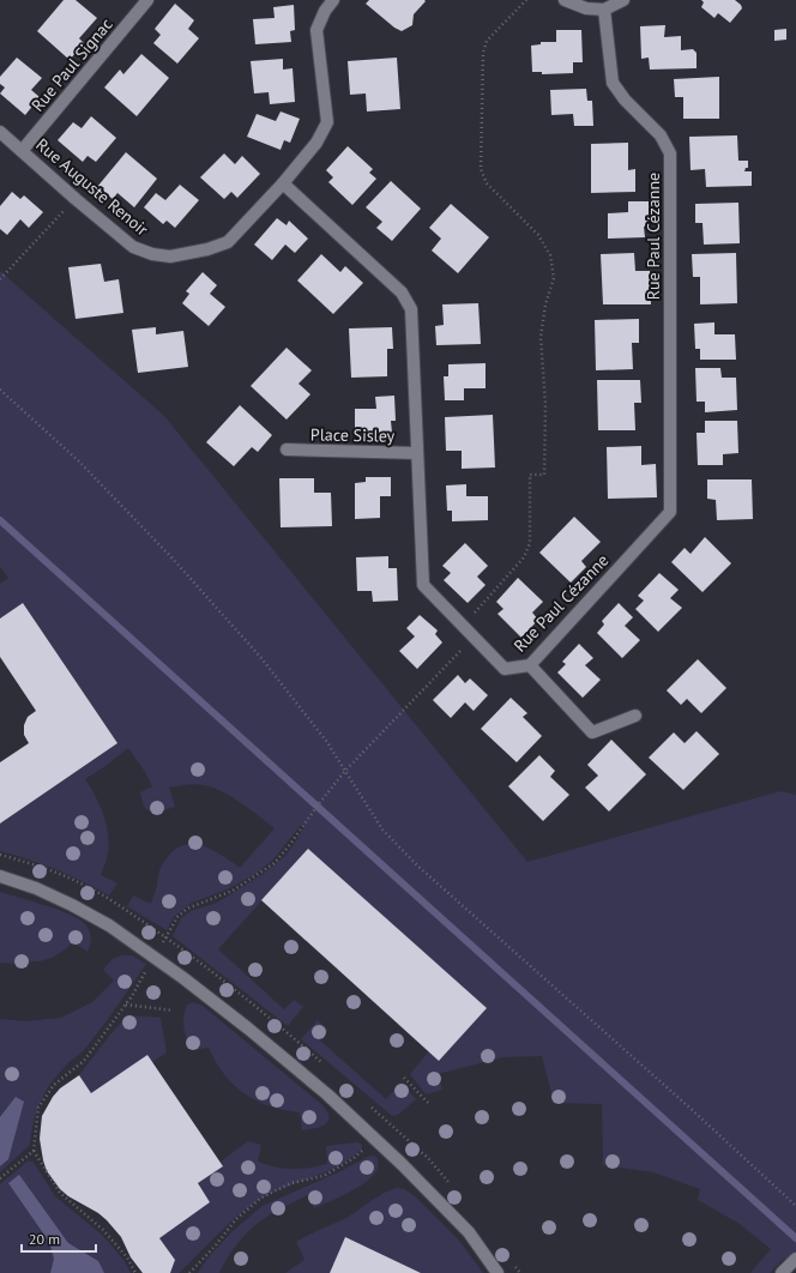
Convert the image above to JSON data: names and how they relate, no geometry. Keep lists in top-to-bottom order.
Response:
{
  "streets": {
    "street": [
      "Rue Paul Signac",
      "Rue Auguste Renoir",
      "Rue Paul Cézanne",
      "Place Sisley"
    ]
  },
  "crossings": [
    ["Rue Paul Signac", "Rue Auguste Renoir"],
    ["Rue Auguste Renoir", "Rue Paul Cézanne"],
    ["Rue Paul Cézanne", "Place Sisley"]
  ],
  "scale_bar": "20 m"
}
